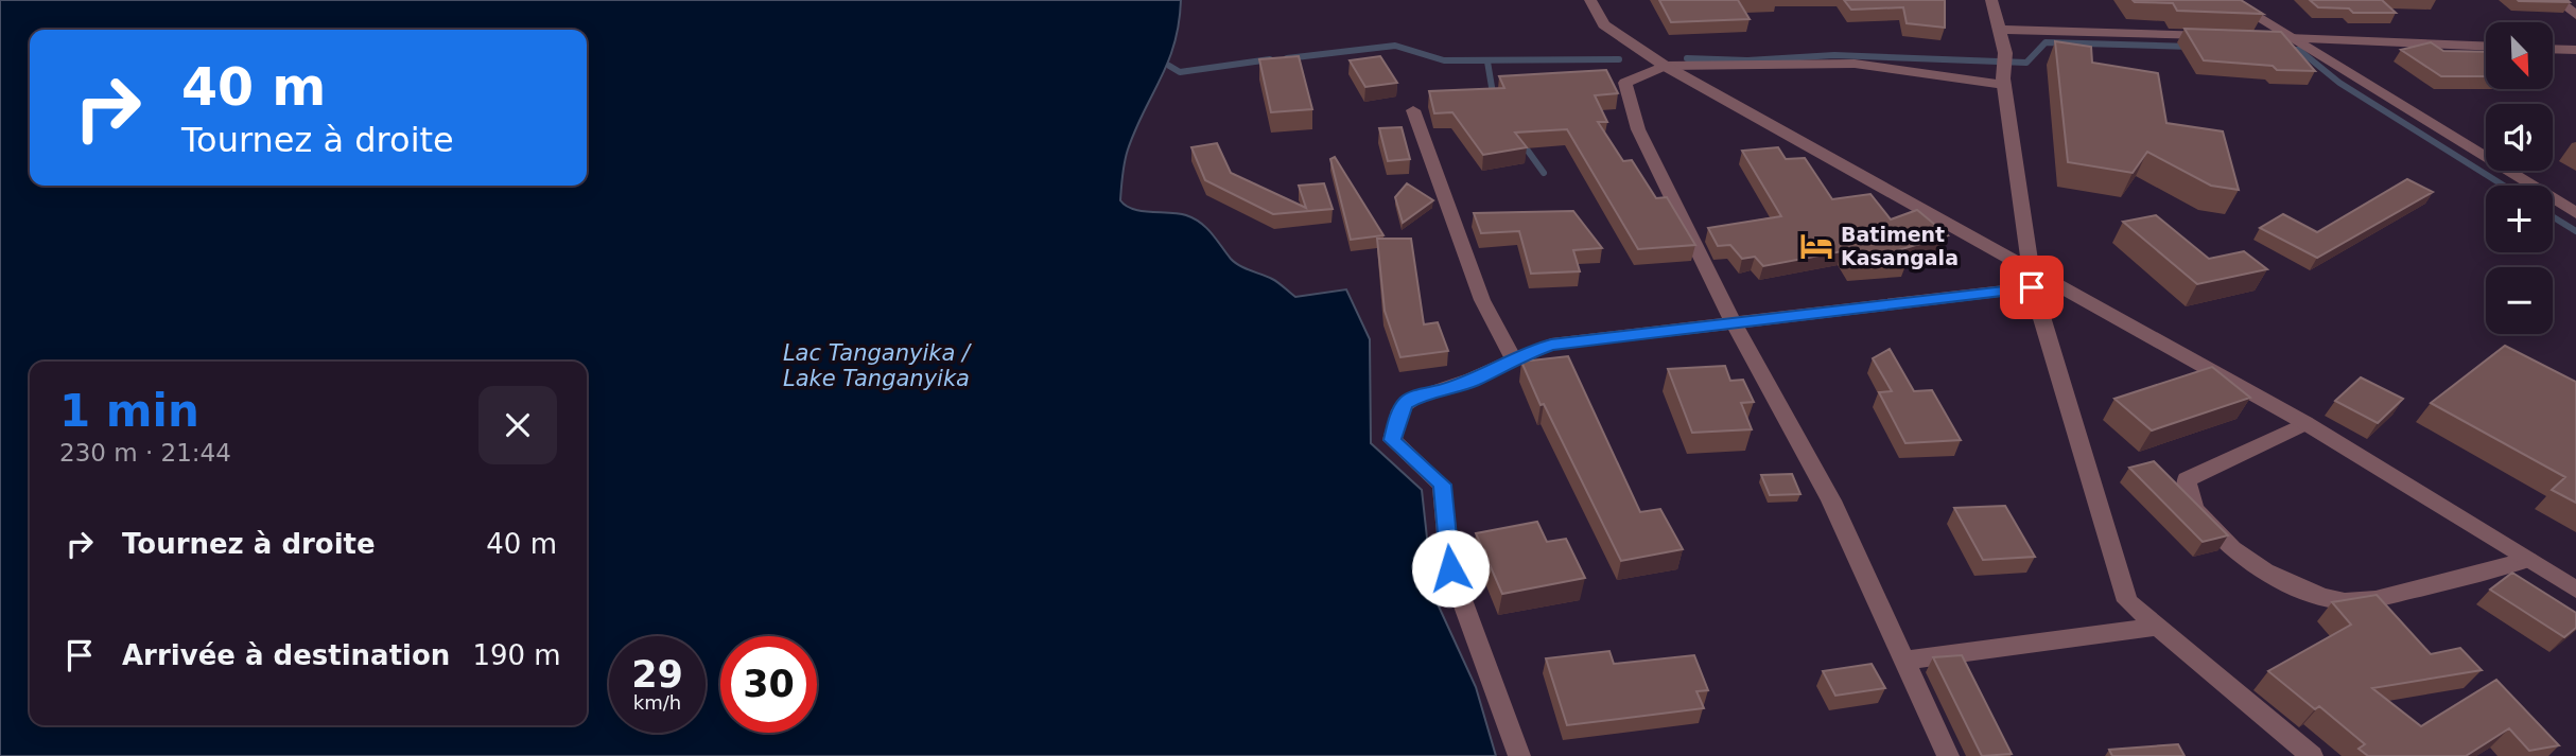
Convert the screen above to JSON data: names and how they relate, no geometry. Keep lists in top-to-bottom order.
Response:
{
  "water": ["Lac Tanganyika / Lake Tanganyika"],
  "places": {
    "hotel": ["Batiment Kasangala"]
  },
  "north": "bottom right",
  "page": {
    "map_buttons": ["+", "−"],
    "turn": ["40 m", "Tournez à droite"],
    "heading": ["1 min", "230 m · 21:44"],
    "list": [
      {
        "name": "Tournez à droite",
        "value": "40 m"
      },
      {
        "name": "Arrivée à destination",
        "value": "190 m"
      }
    ],
    "speed": "29 km/h",
    "limit": "30"
  }
}
